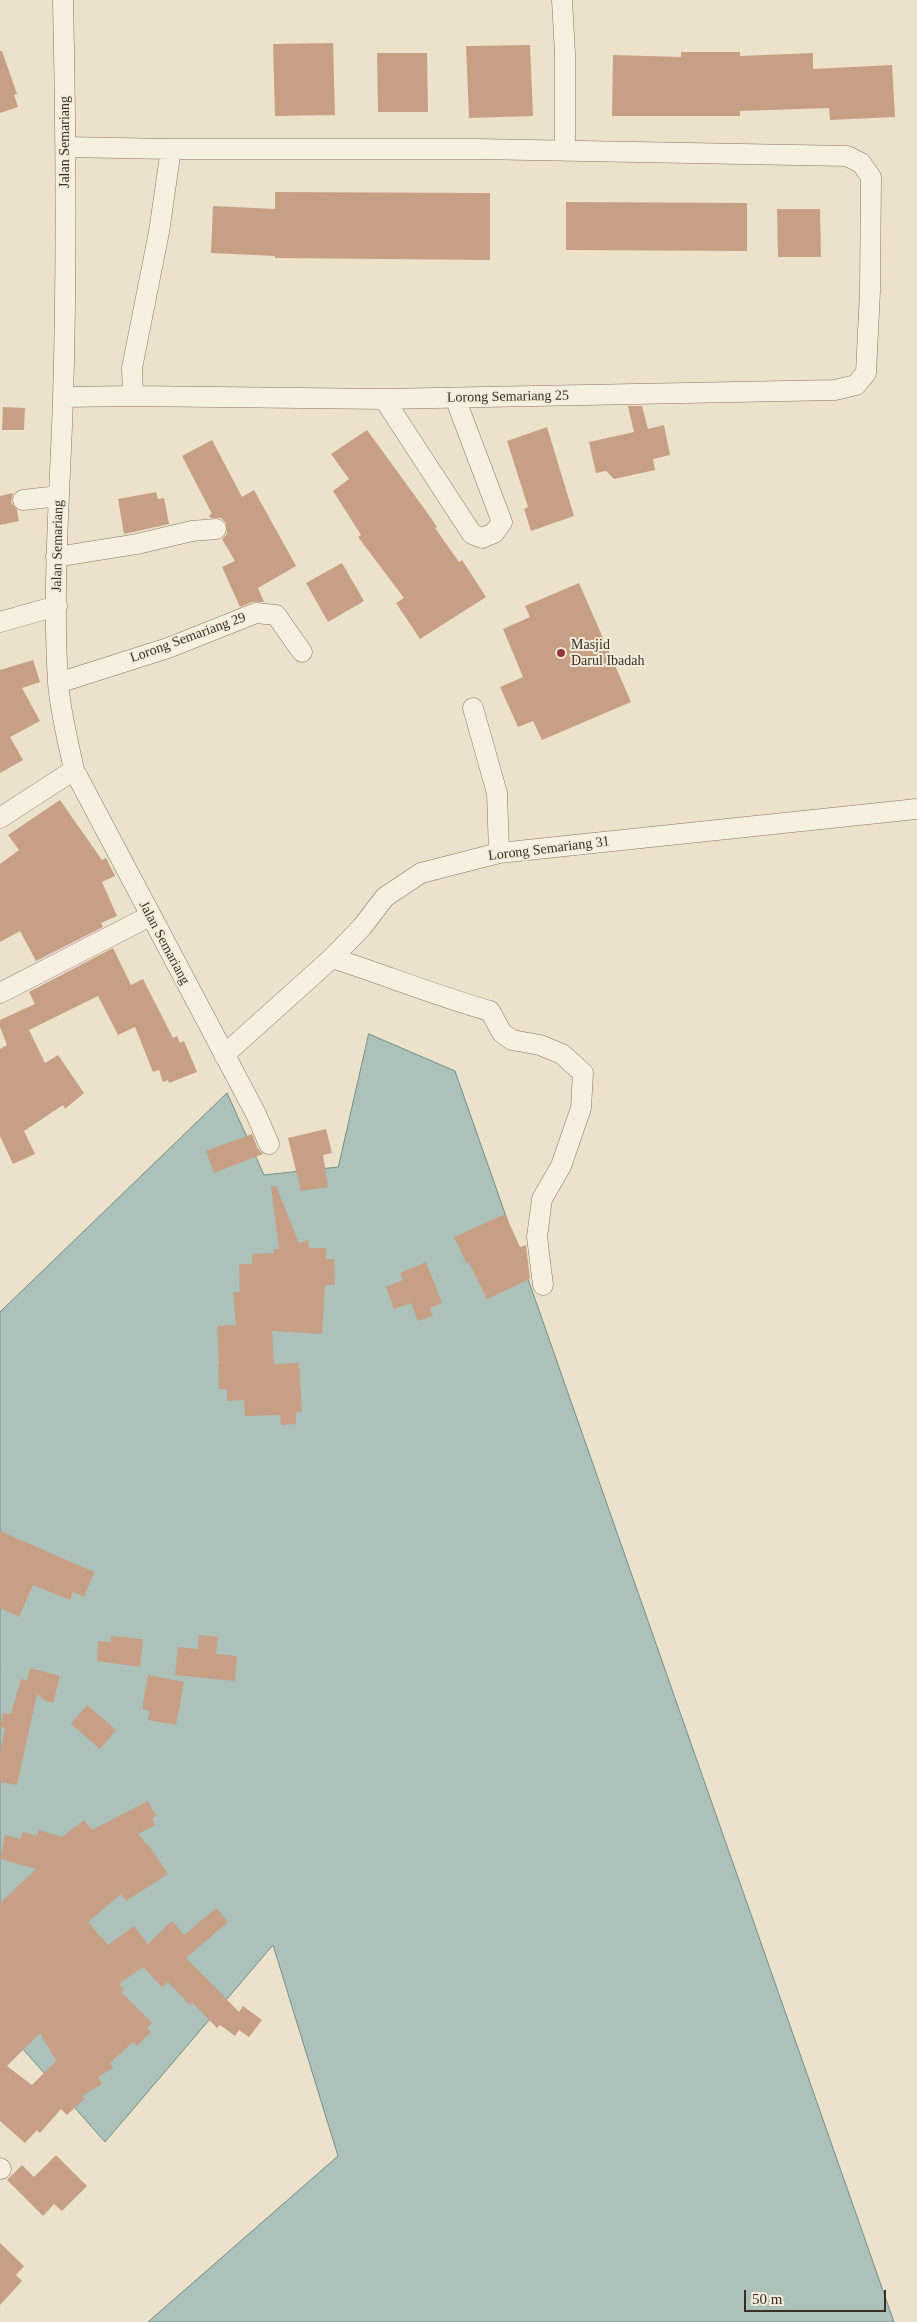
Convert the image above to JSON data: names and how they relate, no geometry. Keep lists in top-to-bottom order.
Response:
{
  "streets": {
    "street": [
      "Jalan Semariang",
      "Lorong Semariang 25",
      "Lorong Semariang 29",
      "Lorong Semariang 31"
    ]
  },
  "crossings": [
    ["Jalan Semariang", "Lorong Semariang 25"],
    ["Jalan Semariang", "Lorong Semariang 29"],
    ["Jalan Semariang", "Lorong Semariang 31"]
  ],
  "places": ["Masjid Darul Ibadah"],
  "scale_bar": "50 m"
}
